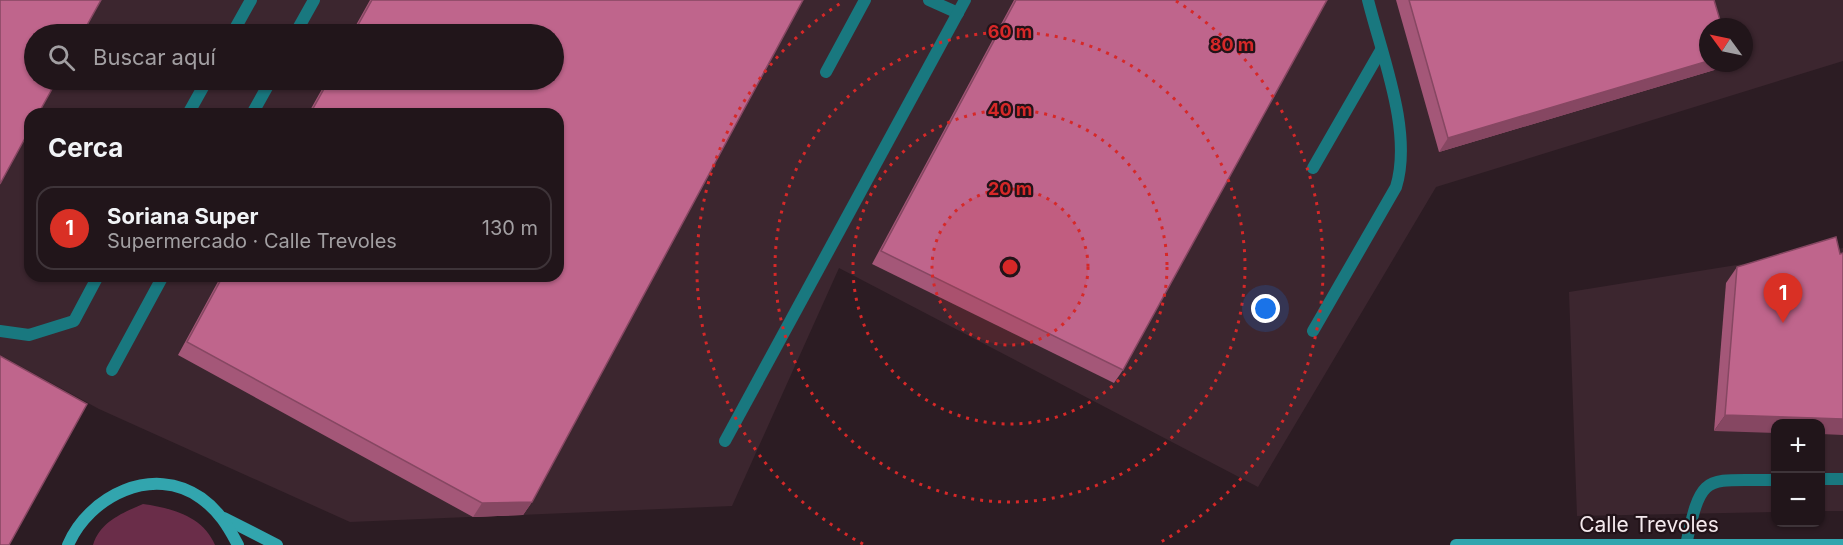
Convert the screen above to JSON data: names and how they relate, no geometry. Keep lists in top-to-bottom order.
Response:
{
  "streets": {
    "street": ["Calle Trevoles"]
  },
  "north": "top left",
  "page": {
    "search": "Buscar aquí",
    "heading": "Cerca",
    "list": [
      {
        "mark": "1",
        "name": "Soriana Super",
        "note": "Supermercado · Calle Trevoles",
        "value": "130 m"
      }
    ],
    "pins": "1",
    "map_buttons": ["+", "−"]
  },
  "rings": [
    "60 m",
    "80 m",
    "40 m",
    "20 m"
  ]
}
